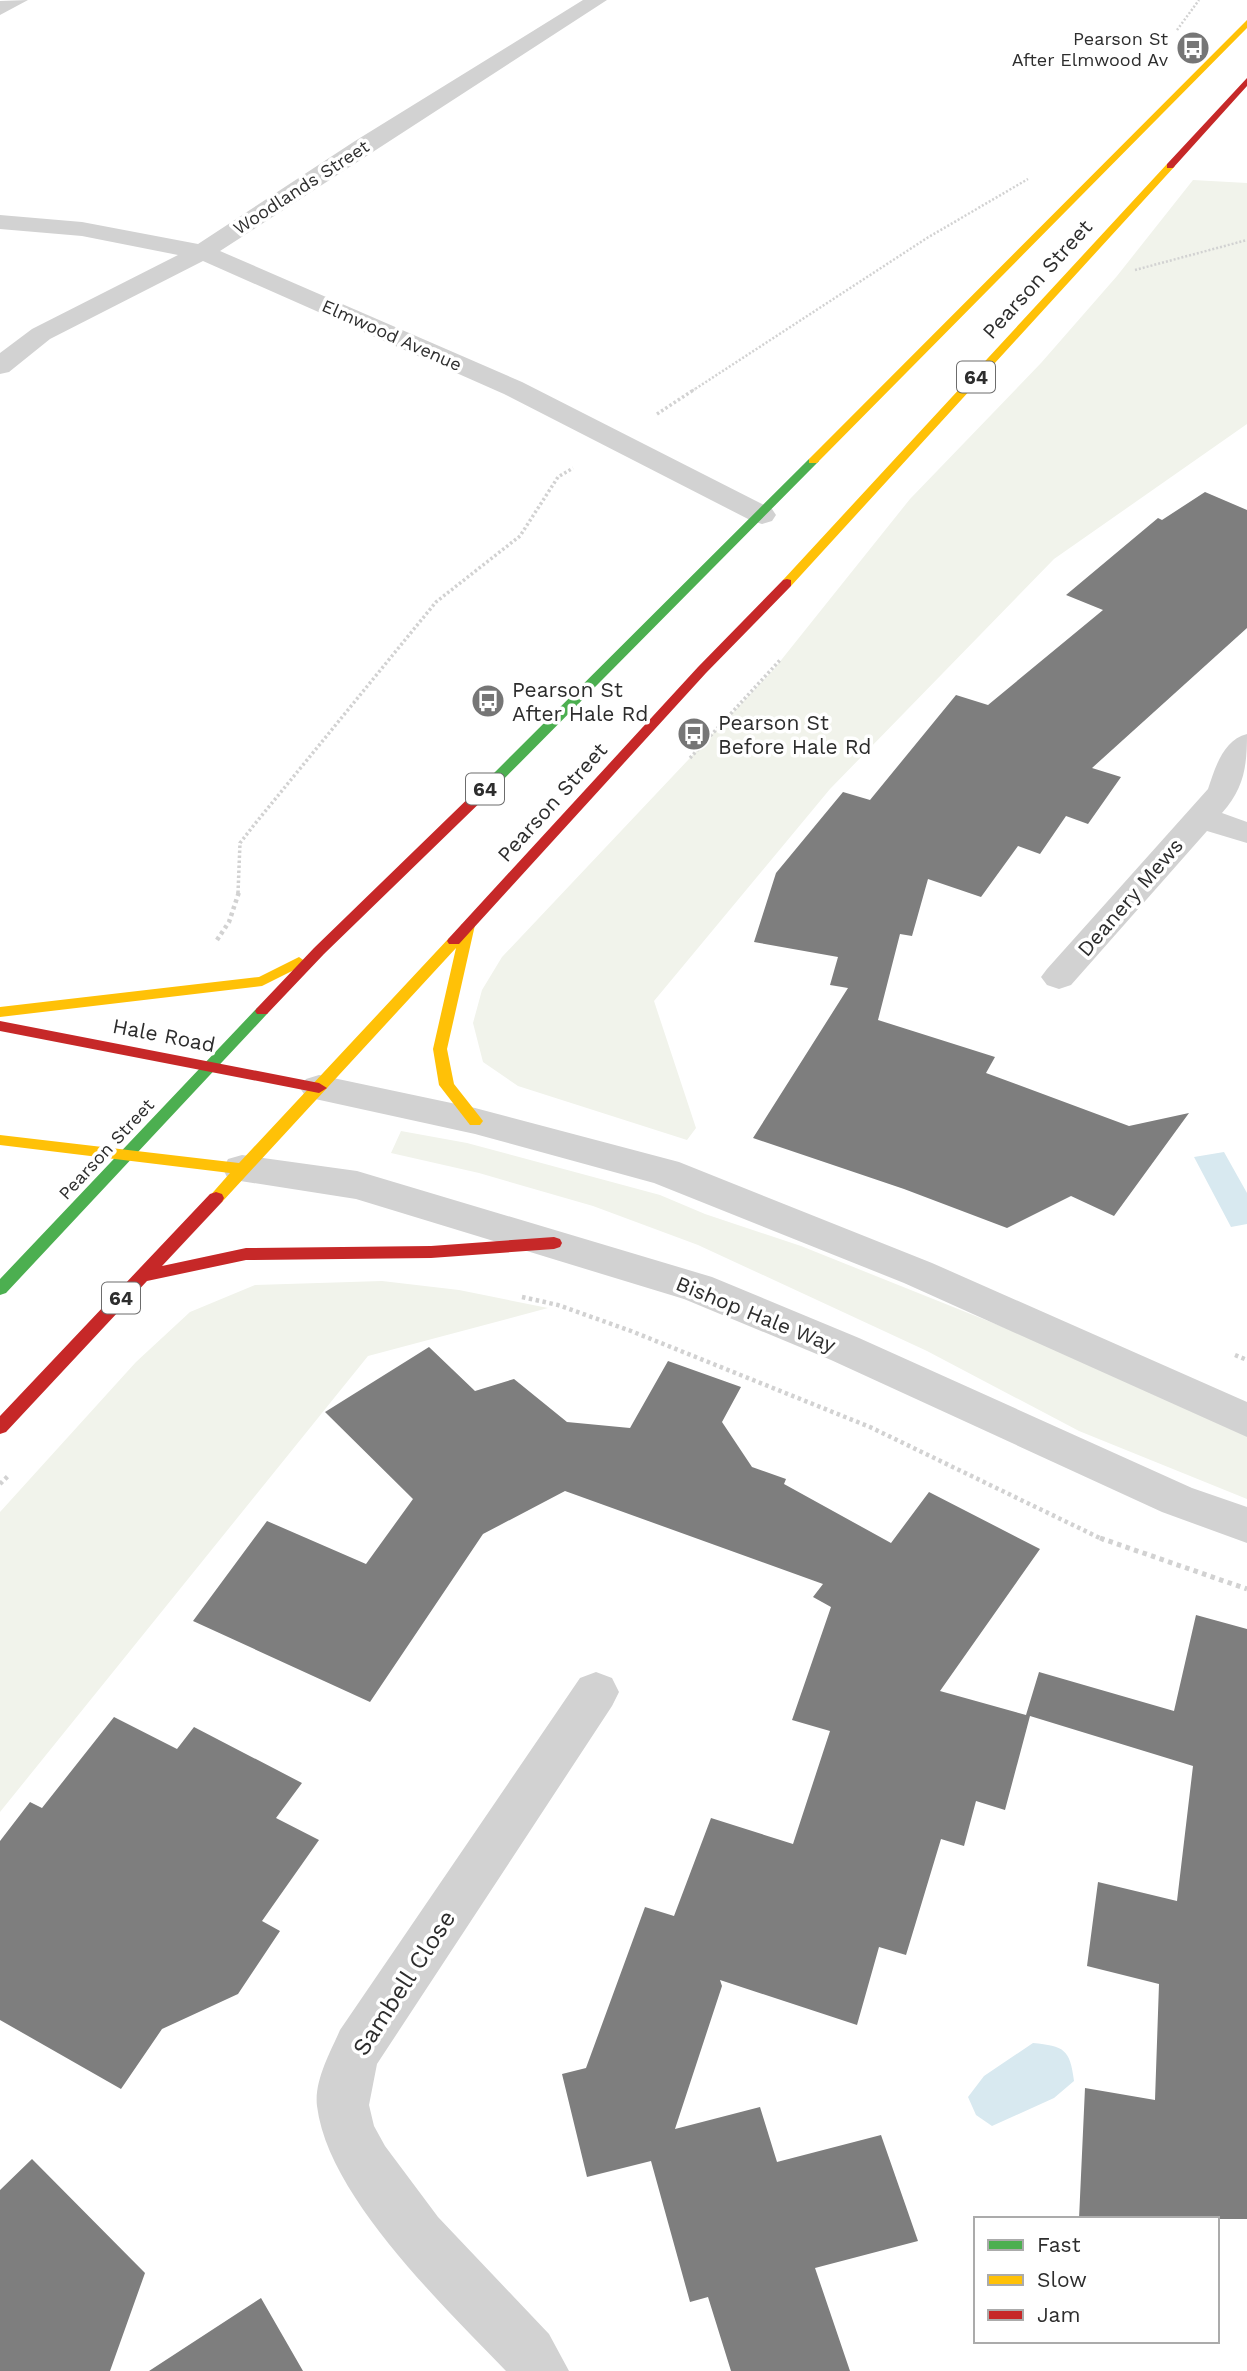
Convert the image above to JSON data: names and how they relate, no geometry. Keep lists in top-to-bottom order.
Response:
{
  "streets": {
    "main road": ["Pearson Street", "64", "Hale Road"],
    "street": [
      "Woodlands Street",
      "Elmwood Avenue",
      "Deanery Mews",
      "Bishop Hale Way",
      "Sambell Close"
    ]
  },
  "crossings": [
    ["Woodlands Street", "Elmwood Avenue"],
    ["Pearson Street", "Elmwood Avenue"],
    ["Pearson Street", "Hale Road"],
    ["Pearson Street", "Bishop Hale Way"]
  ],
  "places": {
    "bus stop": ["Pearson St After Elmwood Av", "Pearson St After Hale Rd", "Pearson St Before Hale Rd"]
  },
  "legend": ["Fast", "Slow", "Jam"]
}
